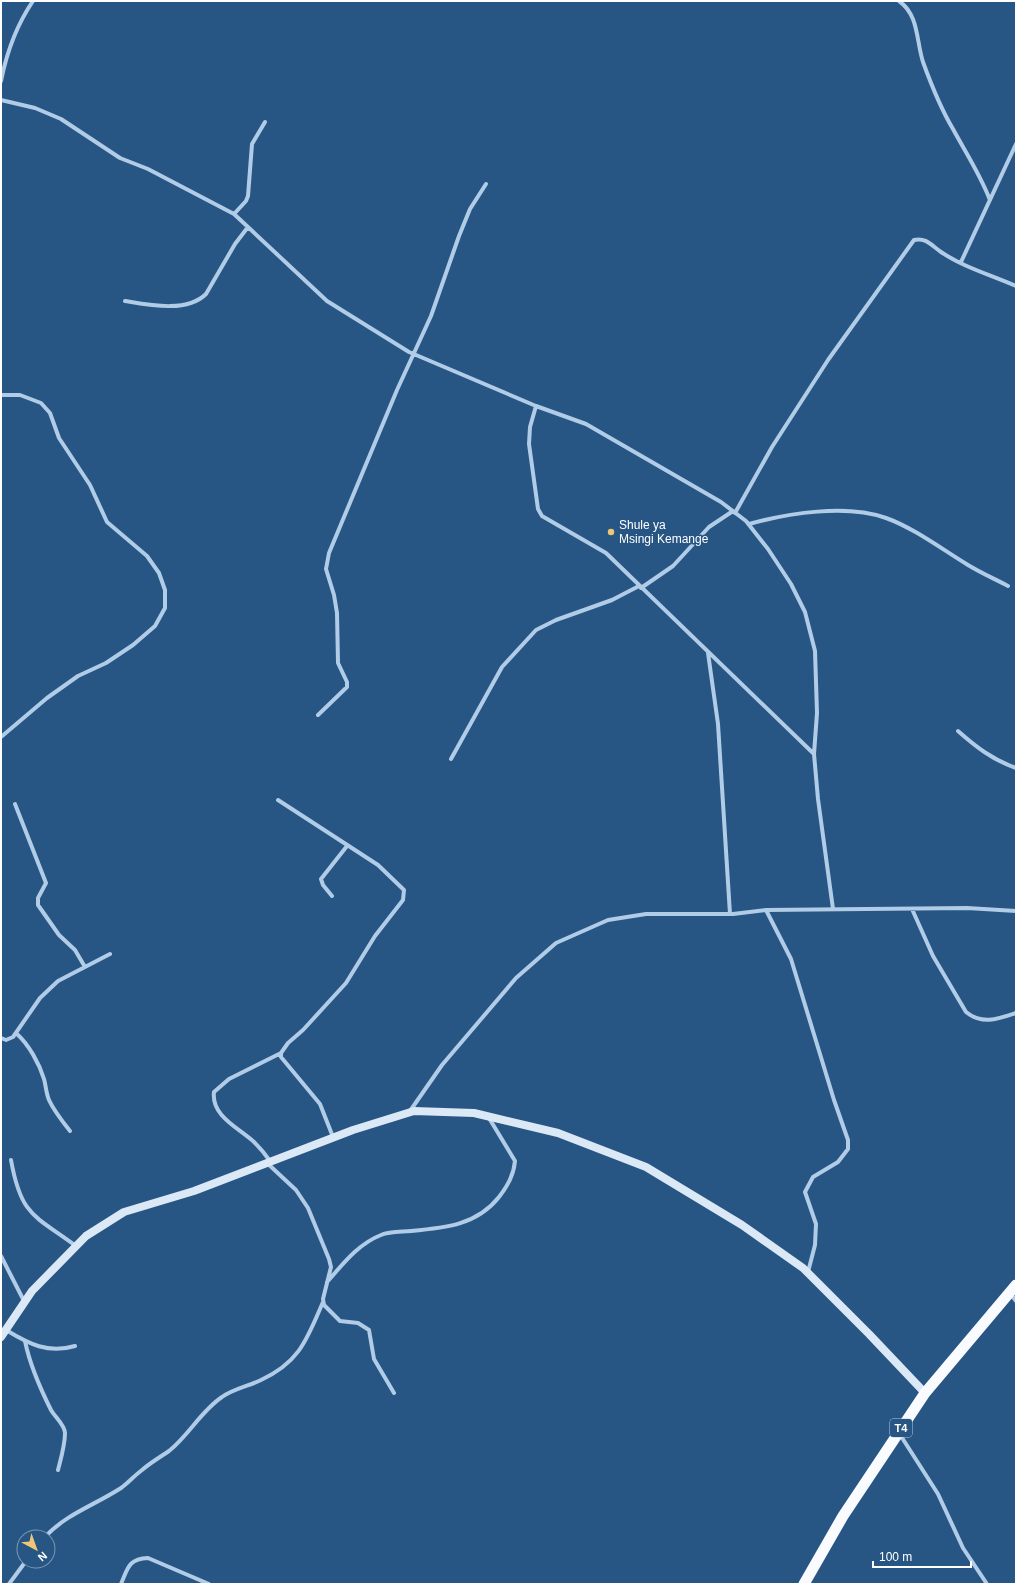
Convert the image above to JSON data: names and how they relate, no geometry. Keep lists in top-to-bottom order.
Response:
{
  "streets": {
    "highway": ["T4"]
  },
  "places": ["Shule ya Msingi Kemange"],
  "scale_bar": "100 m",
  "north": "bottom right"
}
